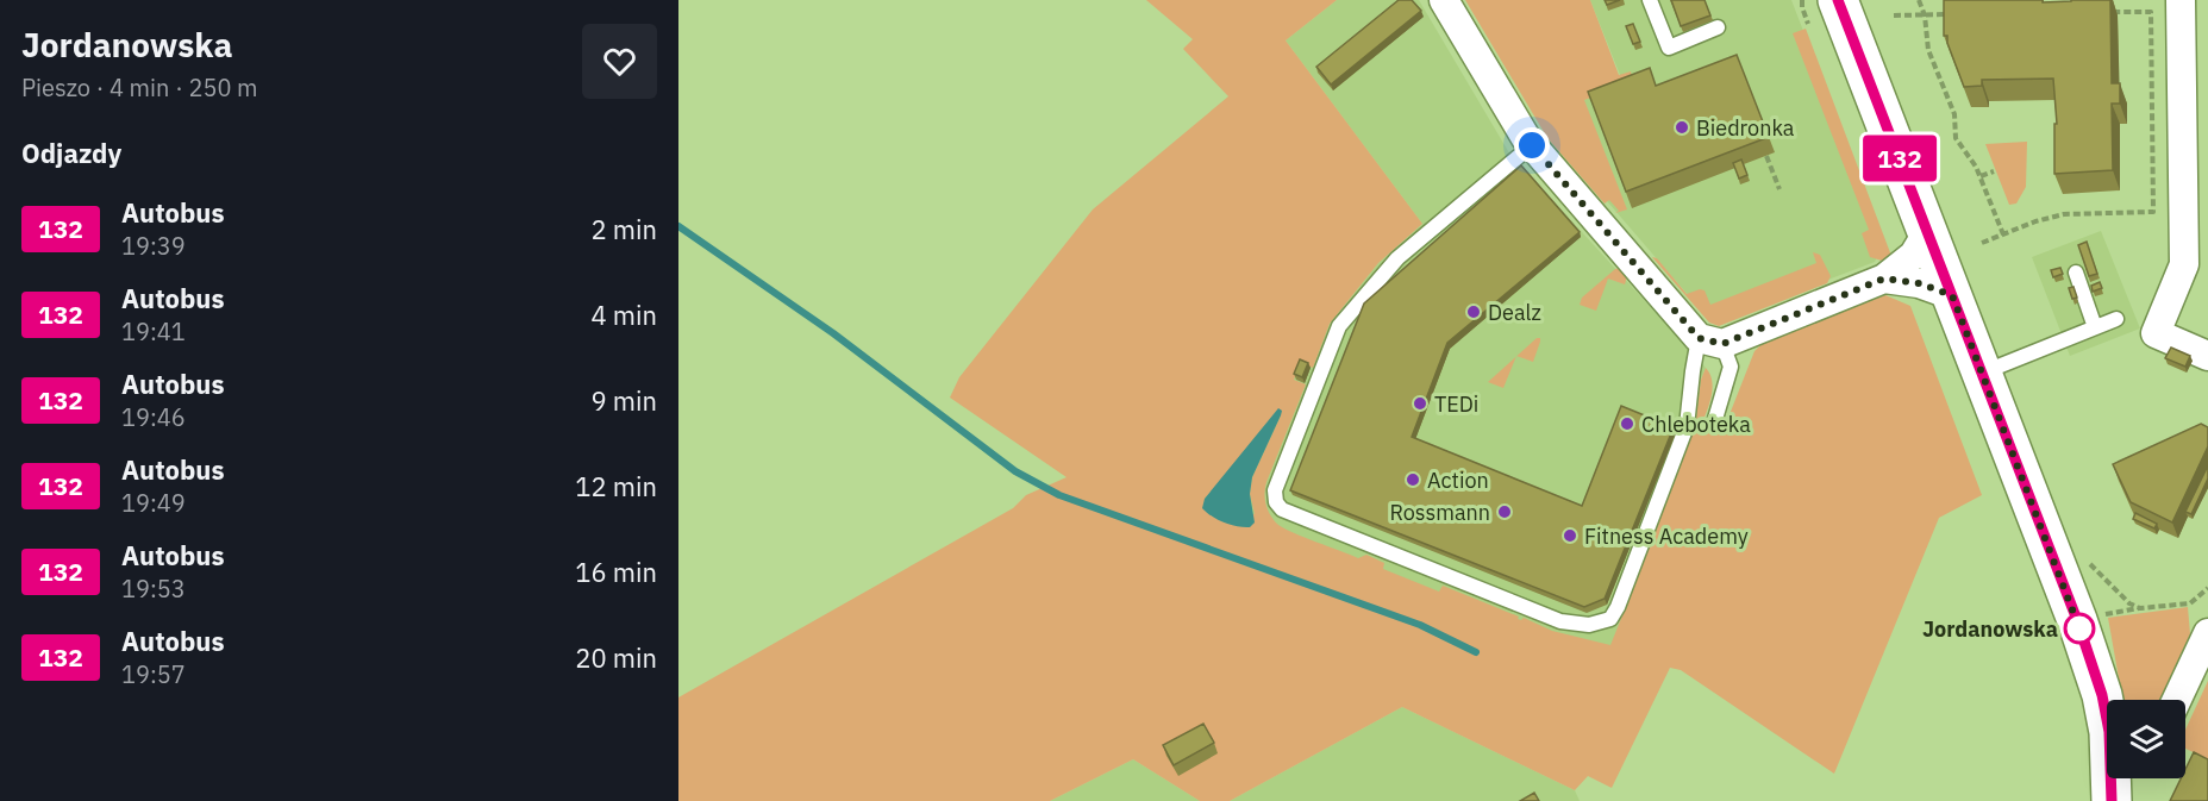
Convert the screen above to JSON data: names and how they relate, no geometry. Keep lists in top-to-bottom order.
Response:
{
  "places": [
    "Biedronka",
    "Dealz",
    "TEDi",
    "Chleboteka",
    "Action",
    "Rossmann",
    "Fitness Academy",
    "Jordanowska"
  ],
  "lines": ["bus line 132"],
  "page": {
    "heading": [
      ["Jordanowska", "Pieszo · 4 min · 250 m"],
      "Odjazdy"
    ],
    "on_map": "132",
    "list": [
      {
        "mark": "132",
        "name": "Autobus",
        "note": "19:39",
        "value": "2 min"
      },
      {
        "mark": "132",
        "name": "Autobus",
        "note": "19:41",
        "value": "4 min"
      },
      {
        "mark": "132",
        "name": "Autobus",
        "note": "19:46",
        "value": "9 min"
      },
      {
        "mark": "132",
        "name": "Autobus",
        "note": "19:49",
        "value": "12 min"
      },
      {
        "mark": "132",
        "name": "Autobus",
        "note": "19:53",
        "value": "16 min"
      },
      {
        "mark": "132",
        "name": "Autobus",
        "note": "19:57",
        "value": "20 min"
      }
    ]
  }
}
